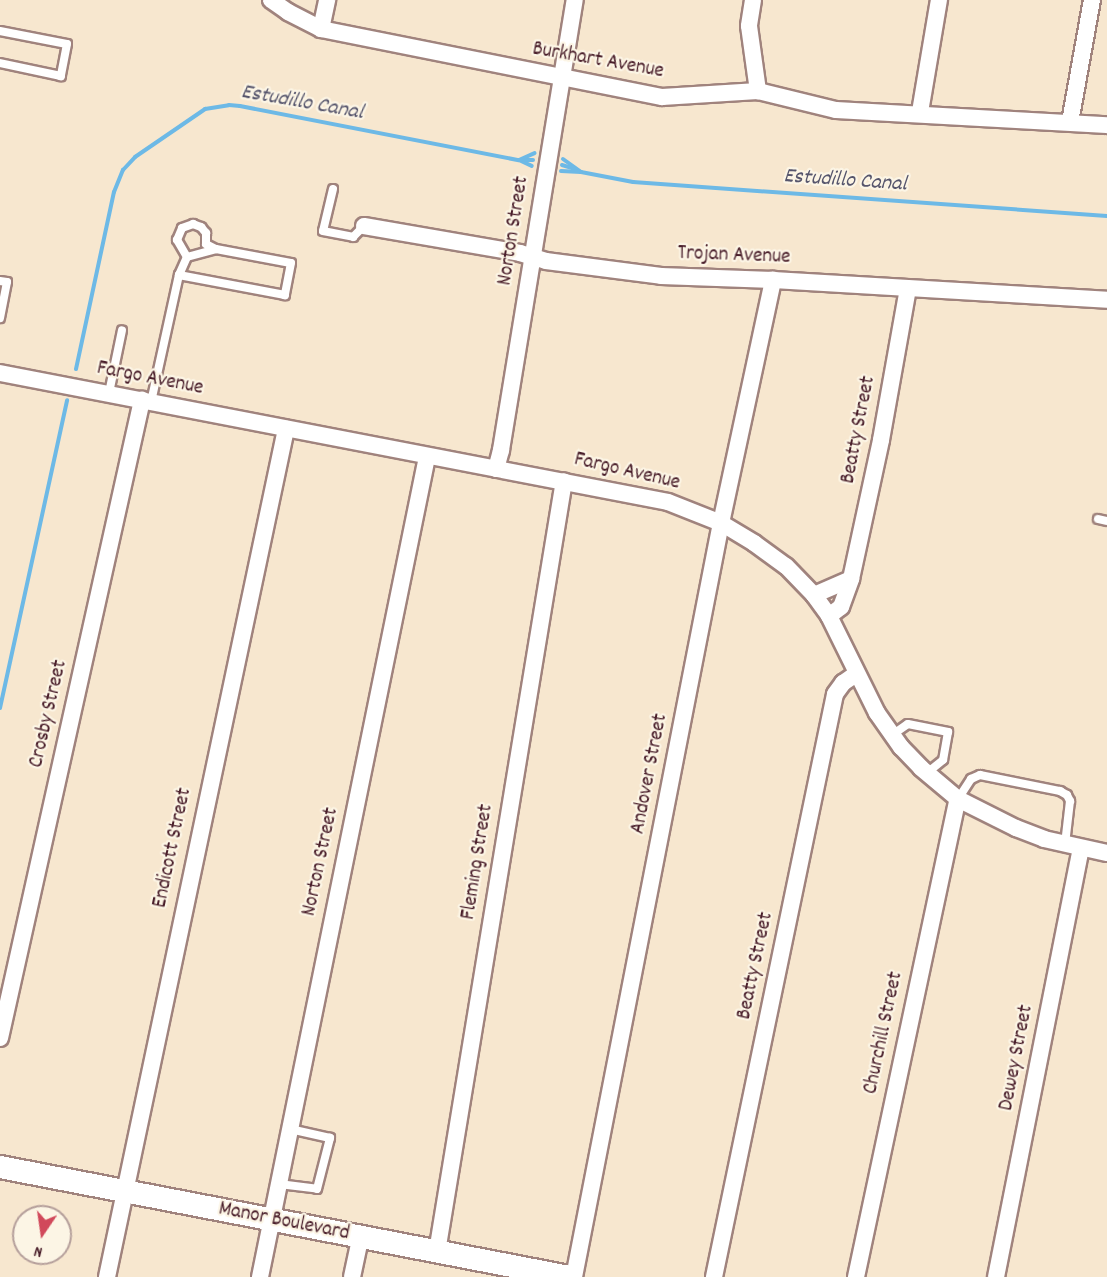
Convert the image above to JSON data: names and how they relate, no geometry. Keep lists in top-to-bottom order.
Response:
{
  "streets": {
    "street": [
      "Burkhart Avenue",
      "Norton Street",
      "Trojan Avenue",
      "Fargo Avenue",
      "Beatty Street",
      "Crosby Street",
      "Andover Street",
      "Endicott Street",
      "Fleming Street",
      "Churchill Street",
      "Dewey Street",
      "Manor Boulevard"
    ]
  },
  "crossings": [
    ["Burkhart Avenue", "Norton Street"],
    ["Norton Street", "Trojan Avenue"],
    ["Norton Street", "Fargo Avenue"],
    ["Norton Street", "Manor Boulevard"],
    ["Trojan Avenue", "Beatty Street"],
    ["Trojan Avenue", "Andover Street"],
    ["Fargo Avenue", "Beatty Street"],
    ["Fargo Avenue", "Crosby Street"],
    ["Fargo Avenue", "Andover Street"],
    ["Fargo Avenue", "Endicott Street"],
    ["Fargo Avenue", "Fleming Street"],
    ["Fargo Avenue", "Churchill Street"],
    ["Fargo Avenue", "Dewey Street"],
    ["Endicott Street", "Manor Boulevard"],
    ["Fleming Street", "Manor Boulevard"]
  ],
  "water": ["Estudillo Canal"],
  "north": "bottom"
}
